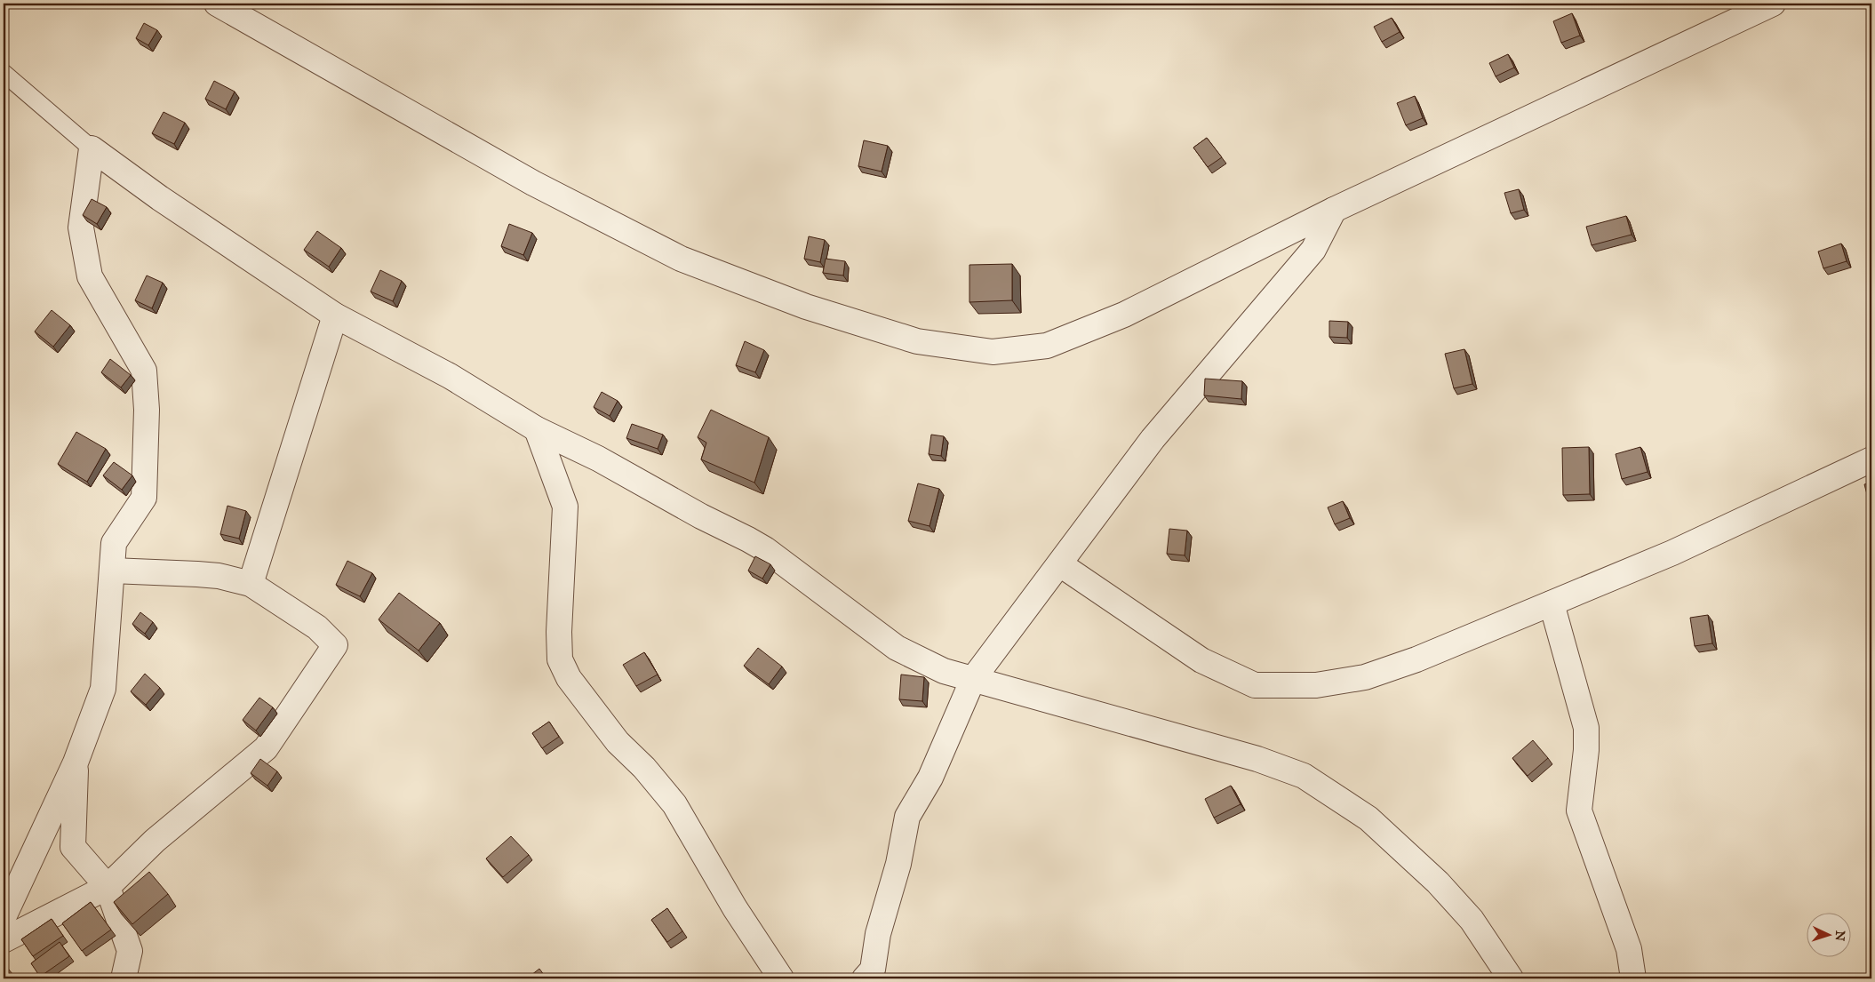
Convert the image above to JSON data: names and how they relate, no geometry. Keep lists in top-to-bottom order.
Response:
{
  "north": "right"
}
